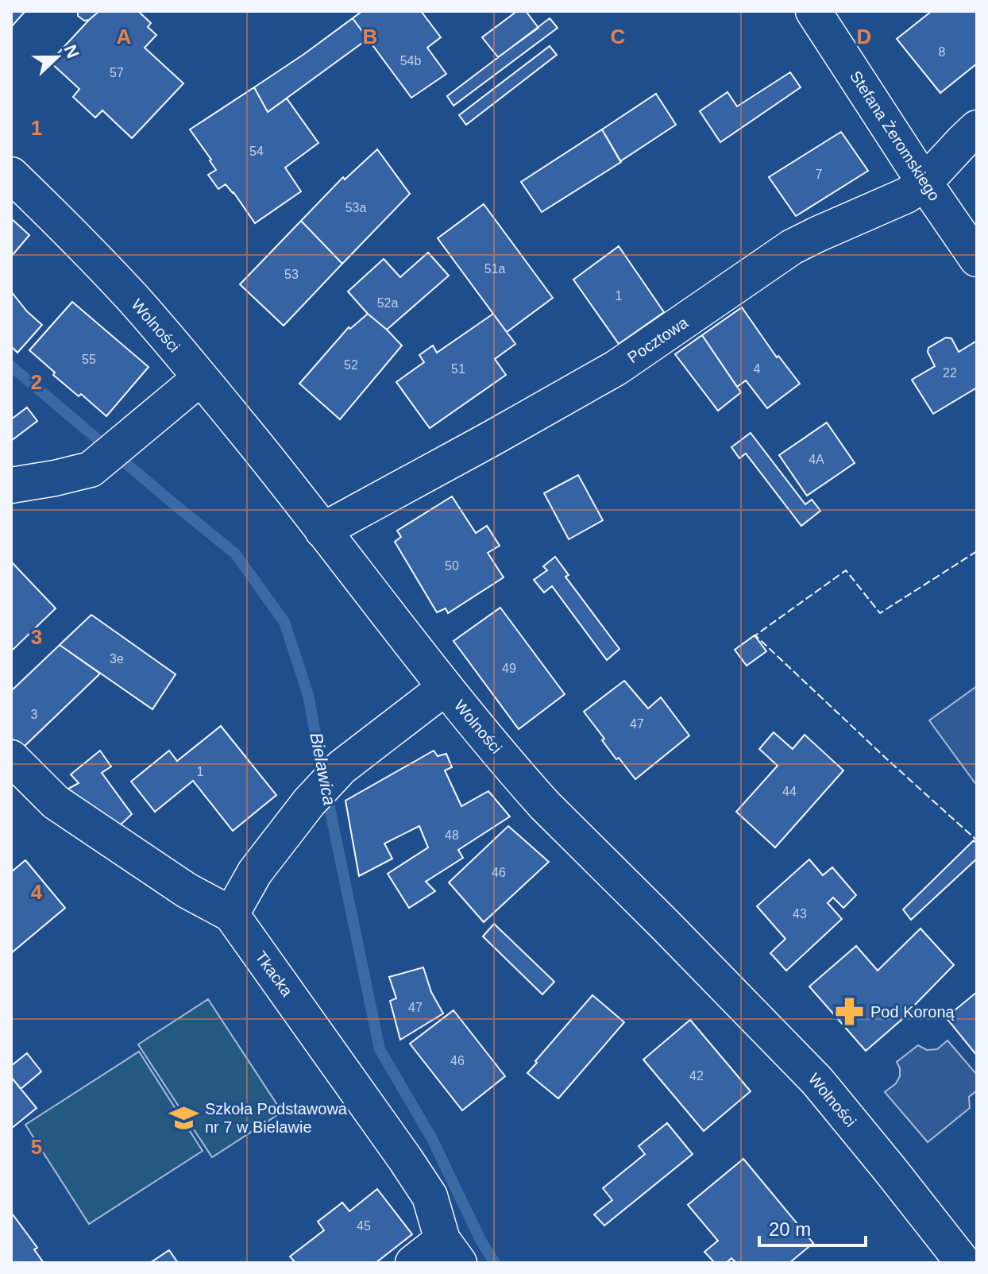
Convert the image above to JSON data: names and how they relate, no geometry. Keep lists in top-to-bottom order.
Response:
{
  "streets": {
    "street": [
      "Stefana Żeromskiego",
      "Wolności",
      "Pocztowa",
      "Tkacka"
    ]
  },
  "crossings": [
    ["Stefana Żeromskiego", "Pocztowa"],
    ["Wolności", "Pocztowa"]
  ],
  "water": ["Bielawica"],
  "places": {
    "pharmacy": ["Pod Koroną"],
    "school or university": ["Szkoła Podstawowa nr 7 w Bielawie"]
  },
  "house_numbers": [
    "8",
    "54b",
    "57",
    "54",
    "7",
    "53a",
    "51a",
    "53",
    "1",
    "52a",
    "55",
    "52",
    "51",
    "4",
    "22",
    "4A",
    "50",
    "3e",
    "49",
    "3",
    "47",
    "1",
    "44",
    "48",
    "46",
    "43",
    "47",
    "46",
    "42",
    "45"
  ],
  "scale_bar": "20 m",
  "north": "right",
  "grid": {
    "columns": [
      "A",
      "B",
      "C",
      "D"
    ],
    "rows": [
      "1",
      "2",
      "3",
      "4",
      "5"
    ]
  }
}
